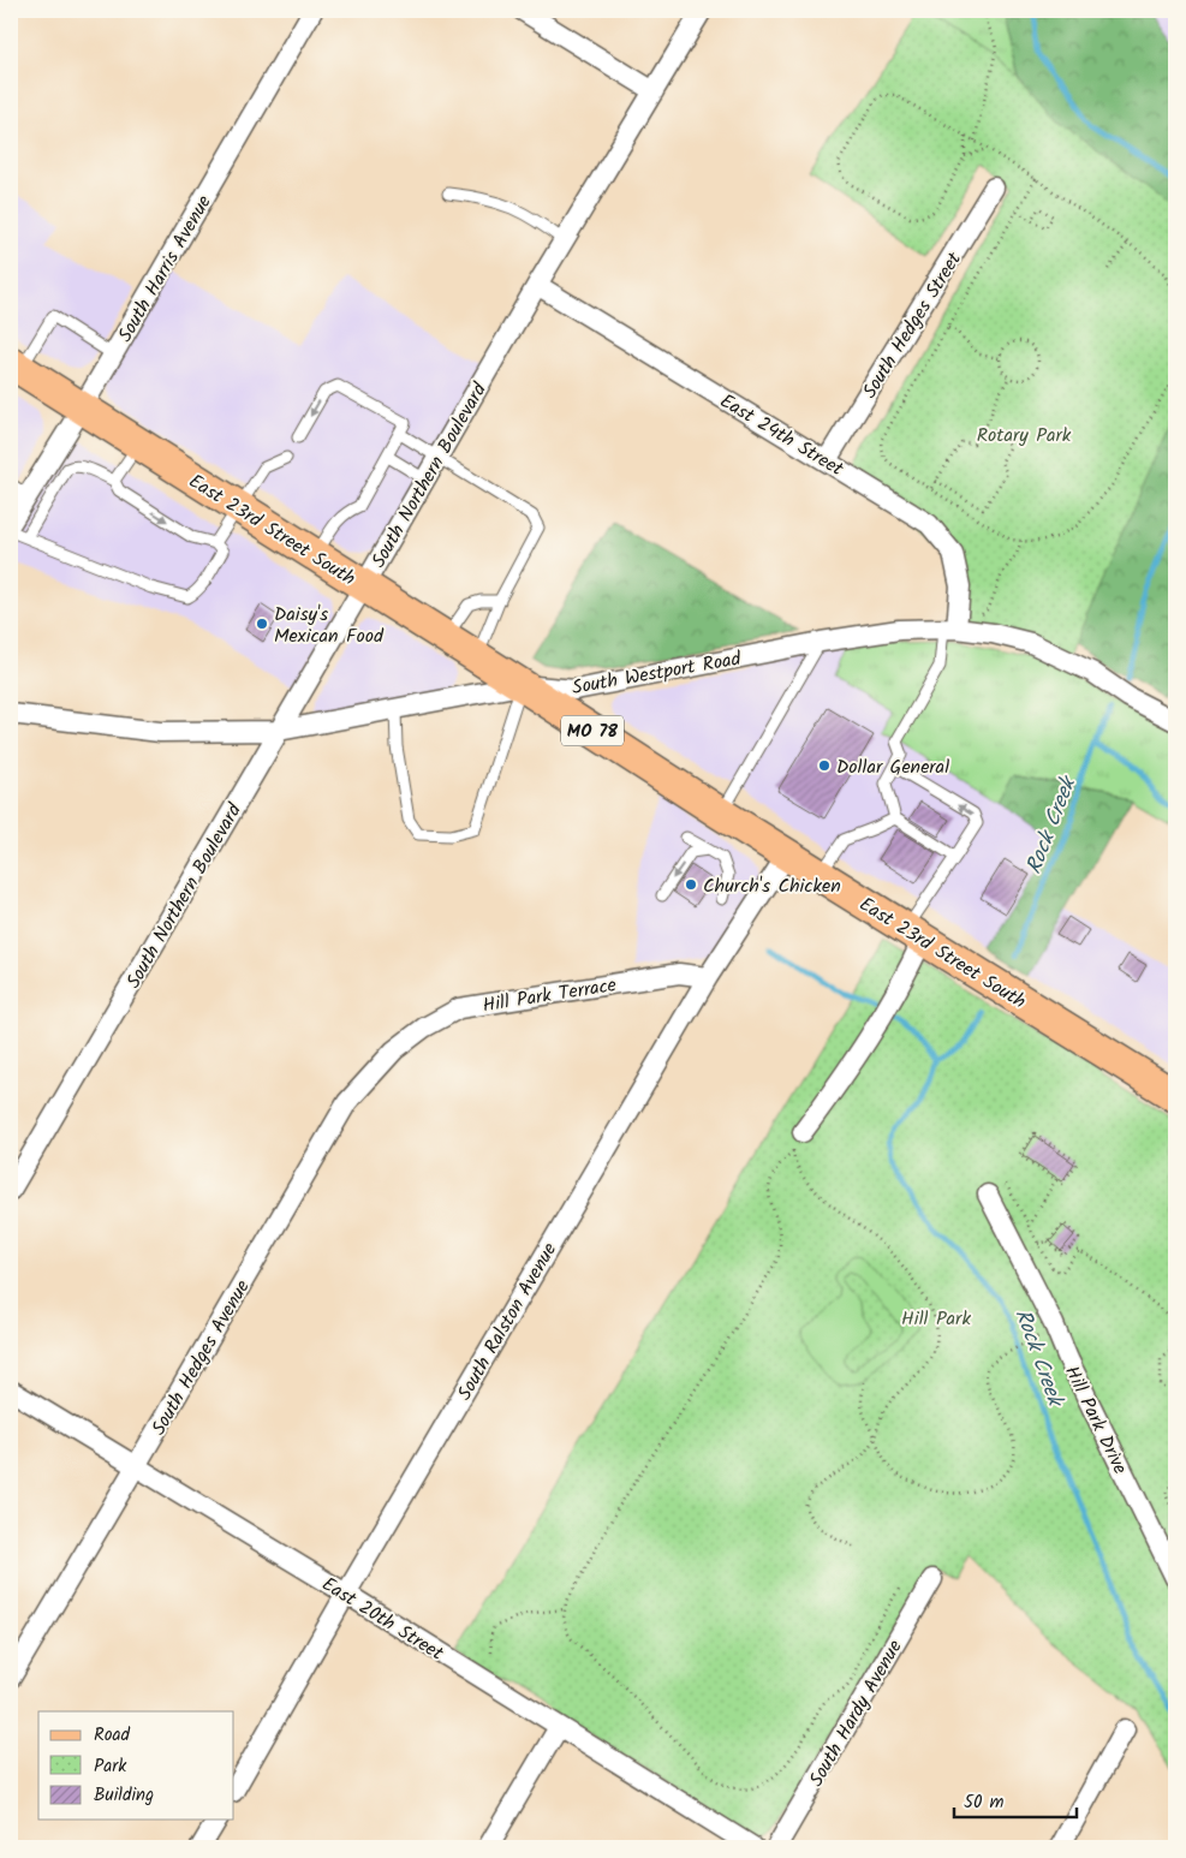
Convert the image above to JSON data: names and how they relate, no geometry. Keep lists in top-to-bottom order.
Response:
{
  "streets": {
    "main road": ["East 23rd Street South", "MO 78"],
    "street": [
      "South Harris Avenue",
      "South Hedges Street",
      "East 24th Street",
      "South Northern Boulevard",
      "South Westport Road",
      "Hill Park Terrace",
      "South Ralston Avenue",
      "South Hedges Avenue",
      "Hill Park Drive",
      "East 20th Street",
      "South Hardy Avenue"
    ]
  },
  "crossings": [
    ["South Harris Avenue", "East 23rd Street South"],
    ["South Hedges Street", "East 24th Street"],
    ["East 24th Street", "South Northern Boulevard"],
    ["East 24th Street", "South Westport Road"],
    ["South Northern Boulevard", "East 23rd Street South"],
    ["South Northern Boulevard", "South Westport Road"],
    ["East 23rd Street South", "South Westport Road"],
    ["East 23rd Street South", "South Ralston Avenue"],
    ["Hill Park Terrace", "South Ralston Avenue"],
    ["Hill Park Terrace", "South Hedges Avenue"],
    ["South Ralston Avenue", "East 20th Street"],
    ["South Hedges Avenue", "East 20th Street"]
  ],
  "water": ["Rock Creek"],
  "parks": ["Rotary Park", "Hill Park"],
  "places": ["Daisy's Mexican Food", "Dollar General", "Church's Chicken"],
  "legend": ["Road", "Park", "Building"],
  "scale_bar": "50 m"
}
